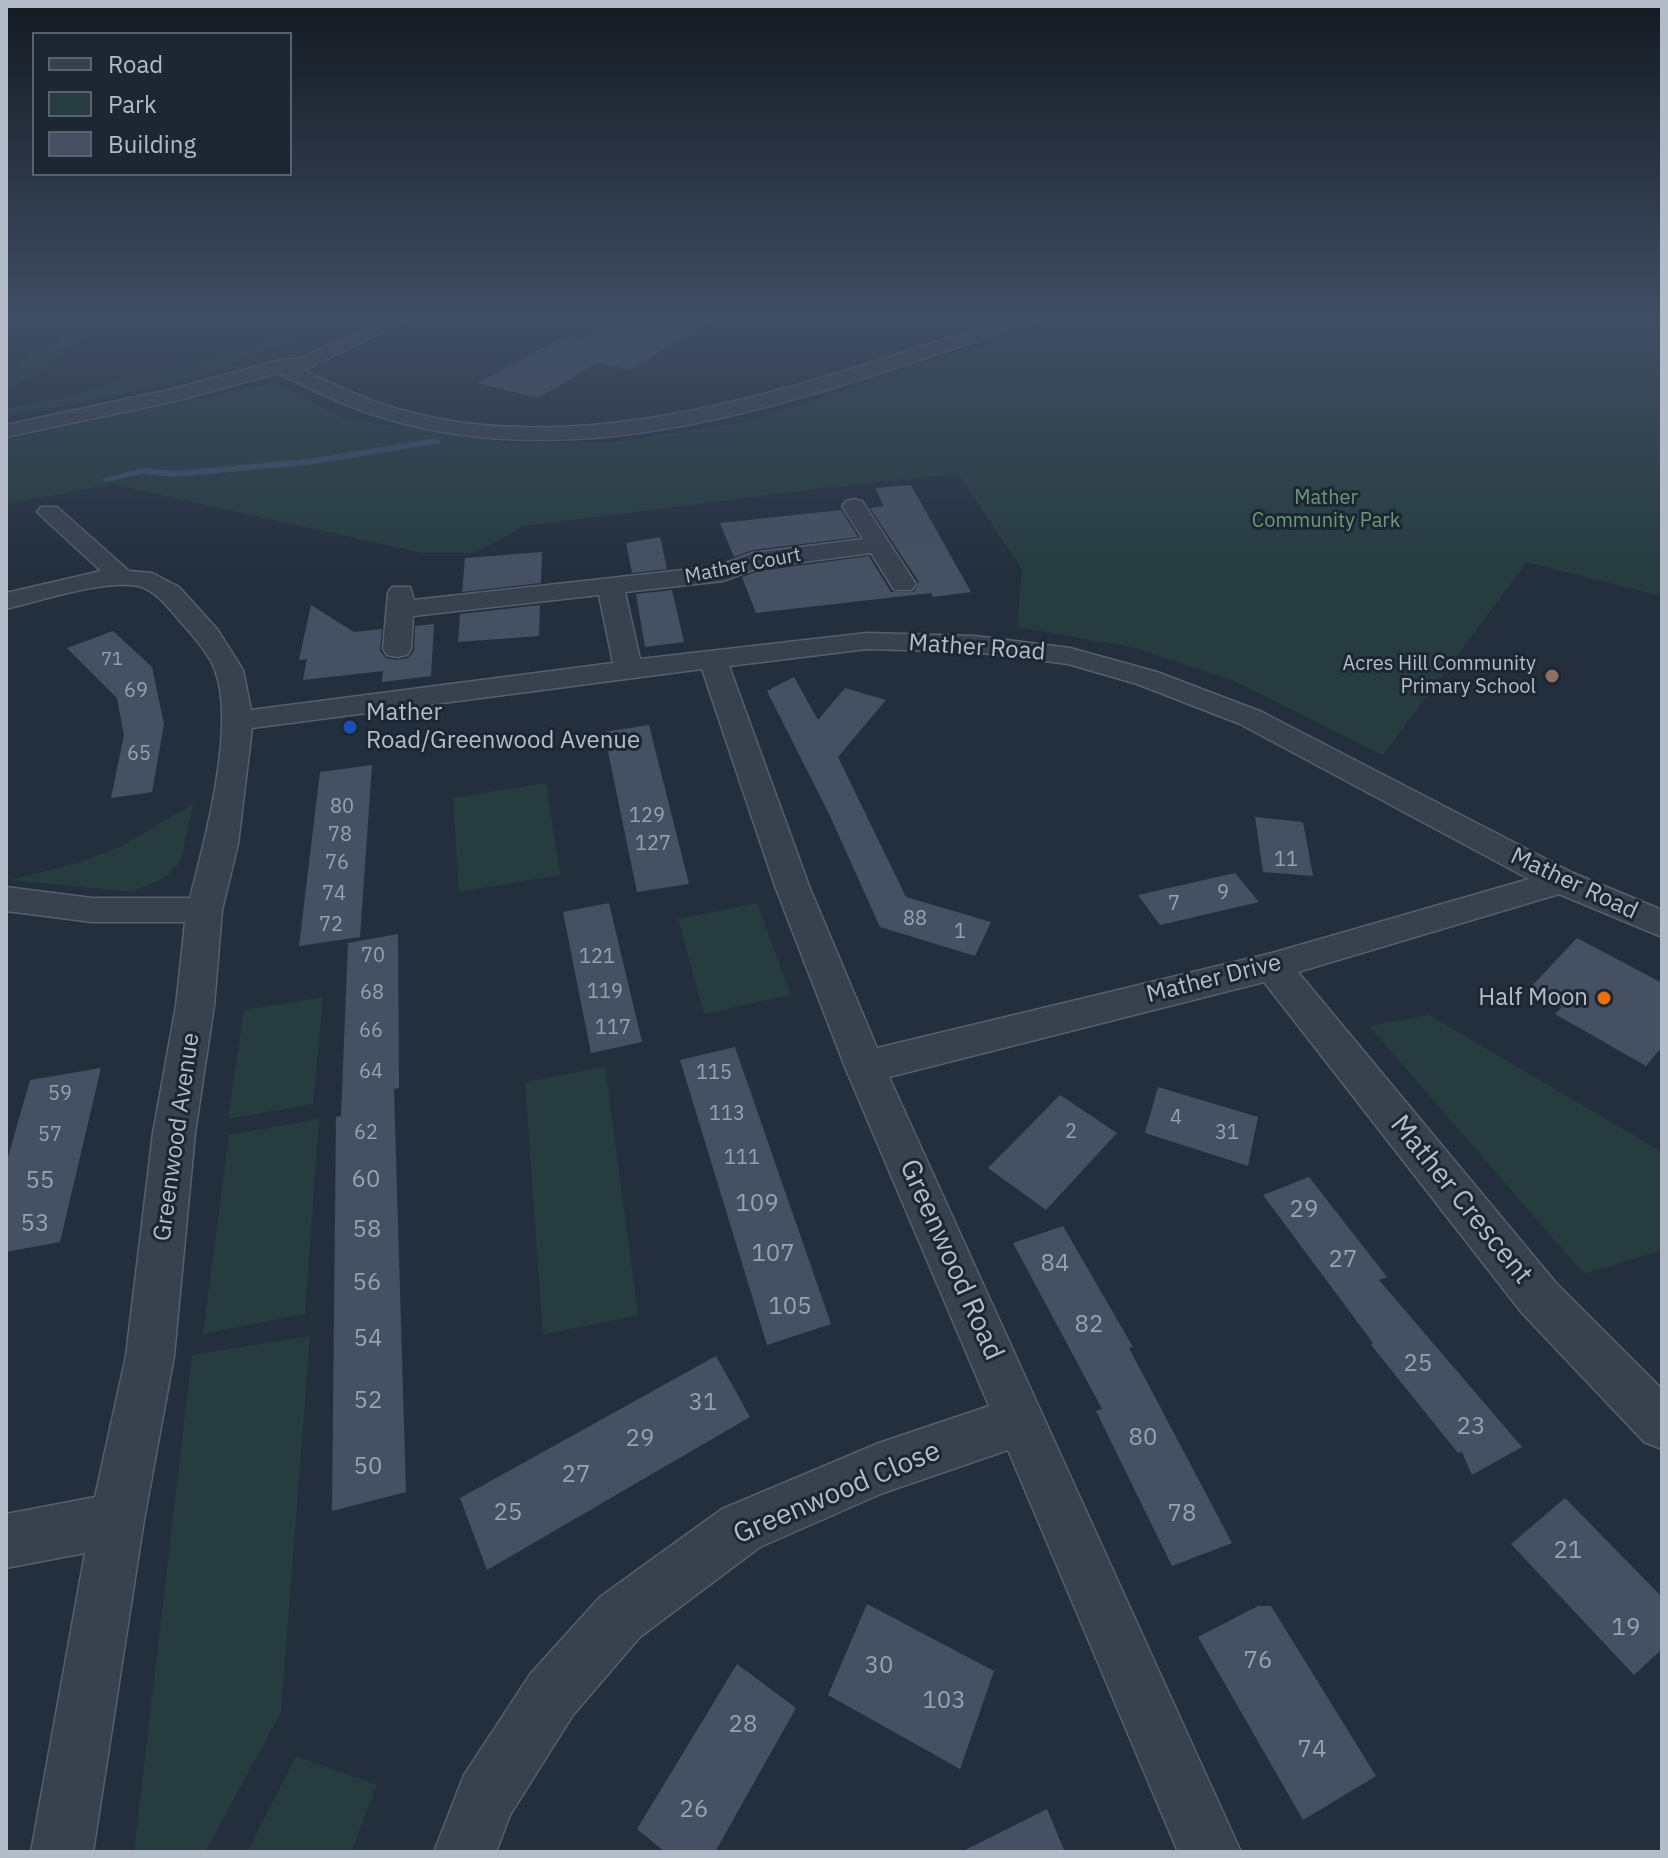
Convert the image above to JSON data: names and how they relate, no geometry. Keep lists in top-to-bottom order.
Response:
{
  "streets": {
    "street": [
      "Mather Court",
      "Mather Road",
      "Mather Drive",
      "Greenwood Avenue",
      "Mather Crescent",
      "Greenwood Road",
      "Greenwood Close"
    ]
  },
  "crossings": [
    ["Mather Road", "Mather Drive"],
    ["Mather Road", "Greenwood Avenue"],
    ["Mather Road", "Greenwood Road"],
    ["Mather Drive", "Mather Crescent"],
    ["Mather Drive", "Greenwood Road"],
    ["Greenwood Road", "Greenwood Close"]
  ],
  "parks": ["Mather Community Park"],
  "places": ["Acres Hill Community Primary School", "Mather Road/Greenwood Avenue", "Half Moon"],
  "house_numbers": [
    "71",
    "69",
    "65",
    "80",
    "129",
    "78",
    "127",
    "11",
    "76",
    "9",
    "74",
    "7",
    "88",
    "72",
    "1",
    "70",
    "121",
    "119",
    "68",
    "117",
    "66",
    "64",
    "115",
    "59",
    "113",
    "4",
    "2",
    "62",
    "31",
    "57",
    "111",
    "60",
    "55",
    "109",
    "29",
    "53",
    "58",
    "107",
    "27",
    "84",
    "56",
    "105",
    "82",
    "54",
    "25",
    "52",
    "31",
    "23",
    "80",
    "29",
    "50",
    "27",
    "25",
    "78",
    "21",
    "19",
    "76",
    "30",
    "103",
    "28",
    "74",
    "26"
  ],
  "legend": ["Road", "Park", "Building"]
}
